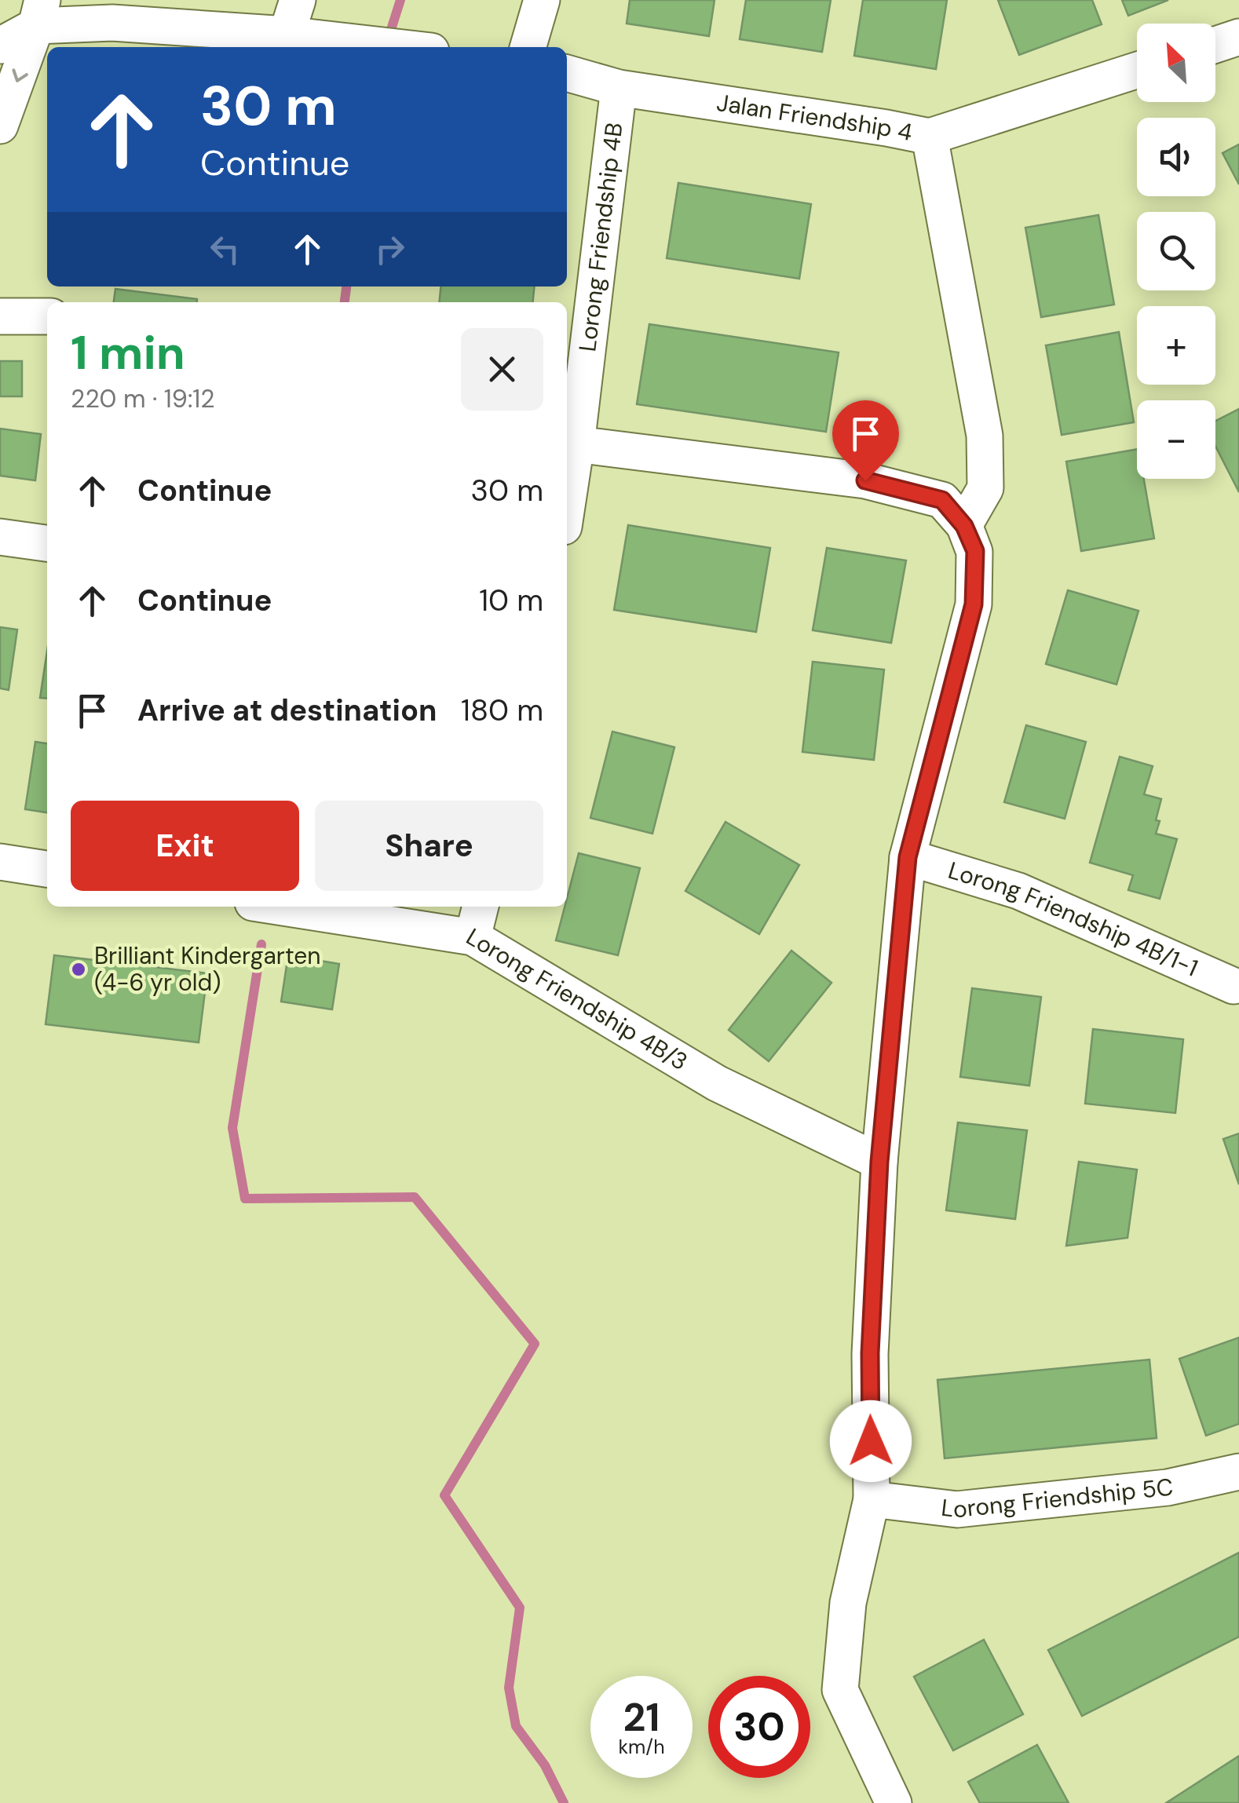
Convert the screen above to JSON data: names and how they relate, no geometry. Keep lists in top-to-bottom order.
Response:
{
  "streets": {
    "street": [
      "Jalan Friendship 4",
      "Lorong Friendship 4B",
      "Lorong Friendship 4B/1-1",
      "Lorong Friendship 4B/3",
      "Lorong Friendship 5C"
    ]
  },
  "crossings": [
    ["Jalan Friendship 4", "Lorong Friendship 4B"]
  ],
  "places": ["Brilliant Kindergarten (4-6 yr old)"],
  "north": "top left",
  "page": {
    "map_buttons": ["+", "−"],
    "turn": ["30 m", "Continue"],
    "heading": ["1 min", "220 m · 19:12"],
    "list": [
      {
        "name": "Continue",
        "value": "30 m"
      },
      {
        "name": "Continue",
        "value": "10 m"
      },
      {
        "name": "Arrive at destination",
        "value": "180 m"
      }
    ],
    "buttons": ["Exit", "Share"],
    "speed": "21 km/h",
    "limit": "30"
  }
}
